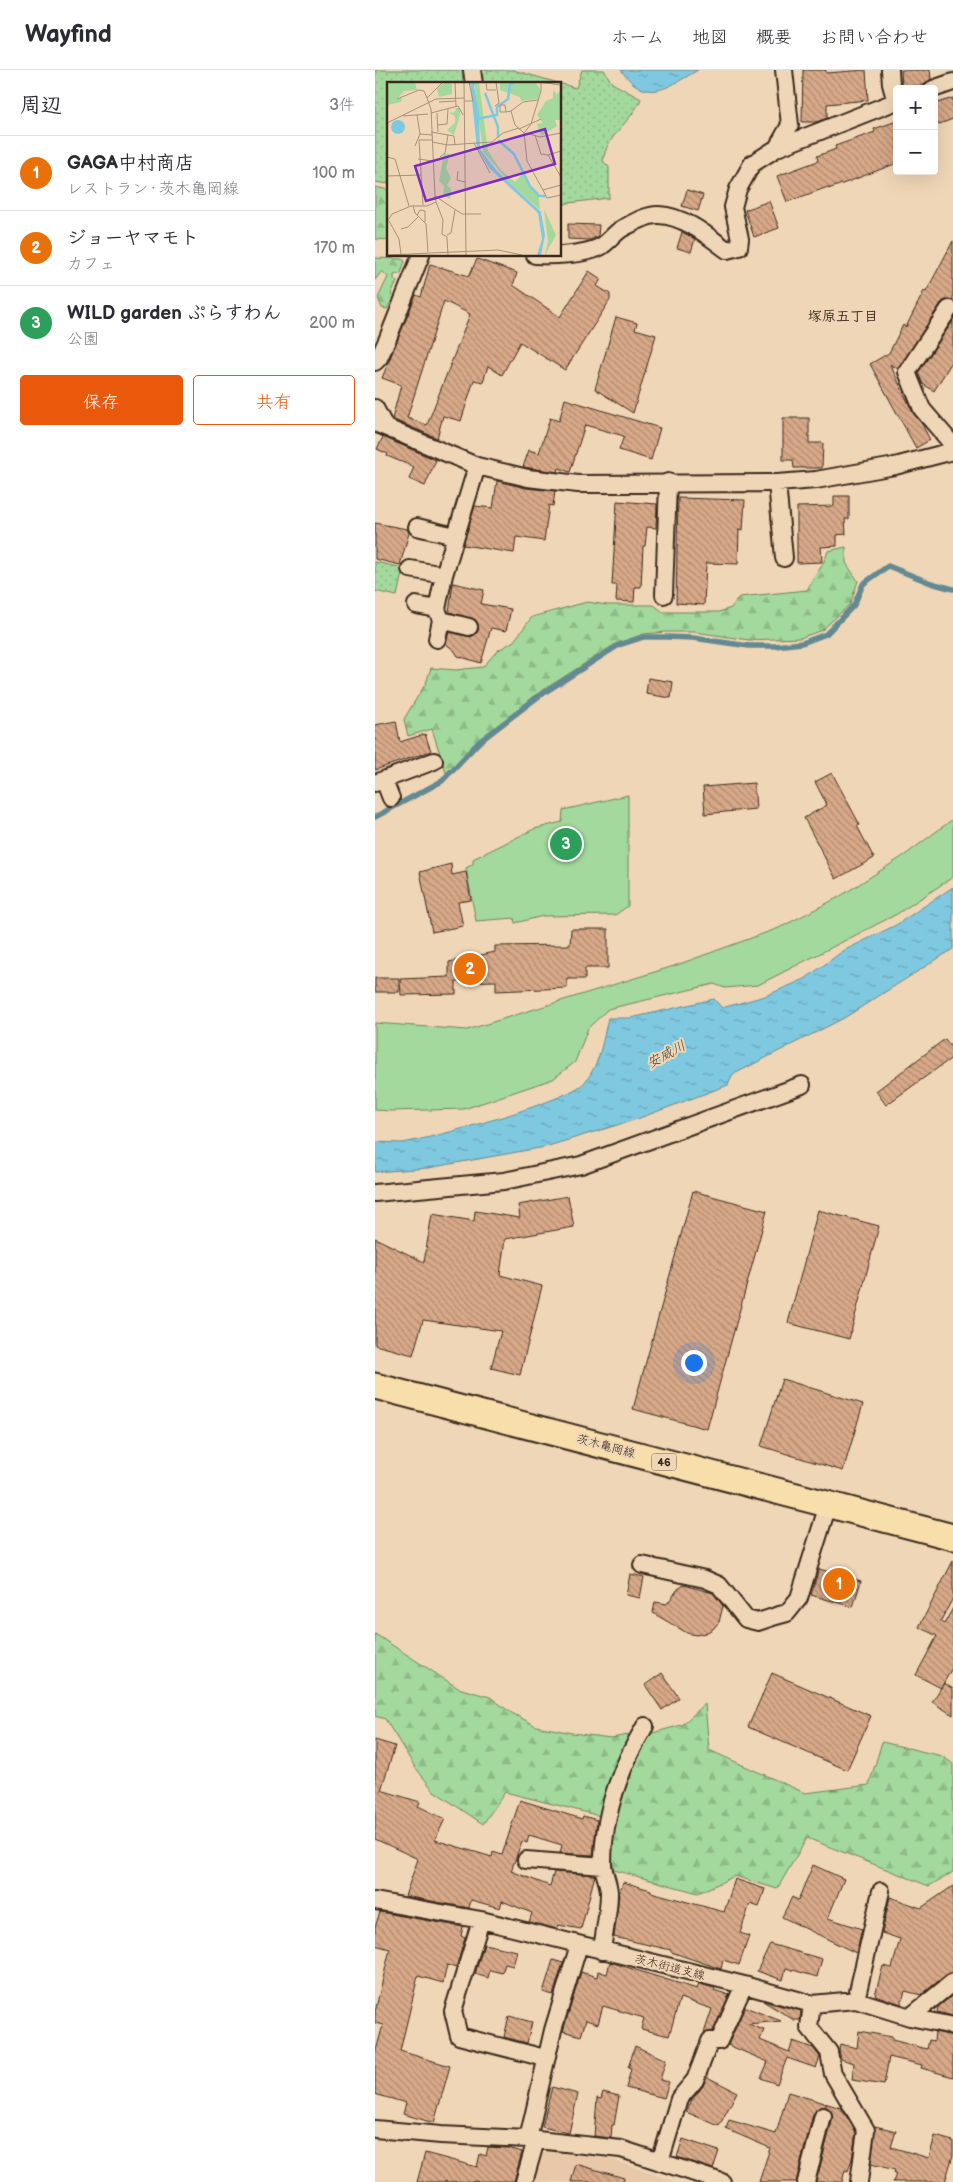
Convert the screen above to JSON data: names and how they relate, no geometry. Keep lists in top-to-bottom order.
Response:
{
  "streets": {
    "main road": ["茨木亀岡線", "46"],
    "street": ["茨木街道支線"]
  },
  "districts": ["塚原五丁目"],
  "water": ["安威川"],
  "page": {
    "header": "Wayfind",
    "nav": [
      "ホーム",
      "地図",
      "概要",
      "お問い合わせ"
    ],
    "heading": ["周辺", "3件"],
    "map_buttons": ["+", "−"],
    "list": [
      {
        "mark": "1",
        "name": "GAGA中村商店",
        "note": "レストラン · 茨木亀岡線",
        "value": "100 m"
      },
      {
        "mark": "2",
        "name": "ジョーヤマモト",
        "note": "カフェ",
        "value": "170 m"
      },
      {
        "mark": "3",
        "name": "WILD garden ぷらすわん",
        "note": "公園",
        "value": "200 m"
      }
    ],
    "buttons": ["保存", "共有"],
    "pins": ["3", "2", "1"]
  }
}
